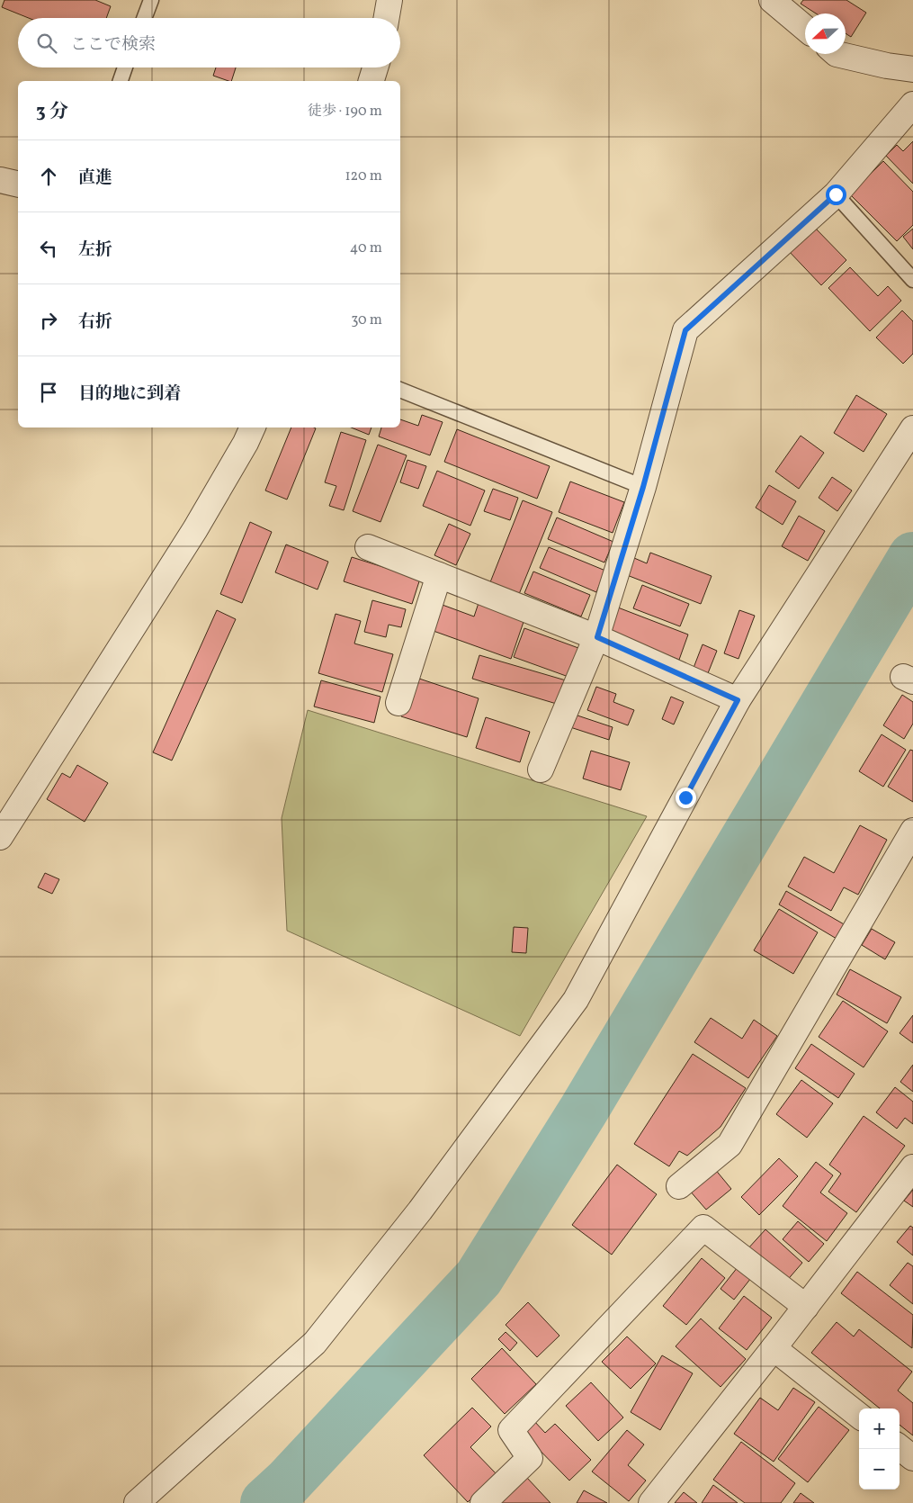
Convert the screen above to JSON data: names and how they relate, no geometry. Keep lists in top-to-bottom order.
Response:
{
  "north": "left",
  "page": {
    "search": "ここで検索",
    "heading": ["3 分", "徒歩 · 190 m"],
    "list": [
      ["直進", "120 m"],
      ["左折", "40 m"],
      ["右折", "30 m"],
      "目的地に到着"
    ],
    "map_buttons": ["+", "−"]
  }
}
